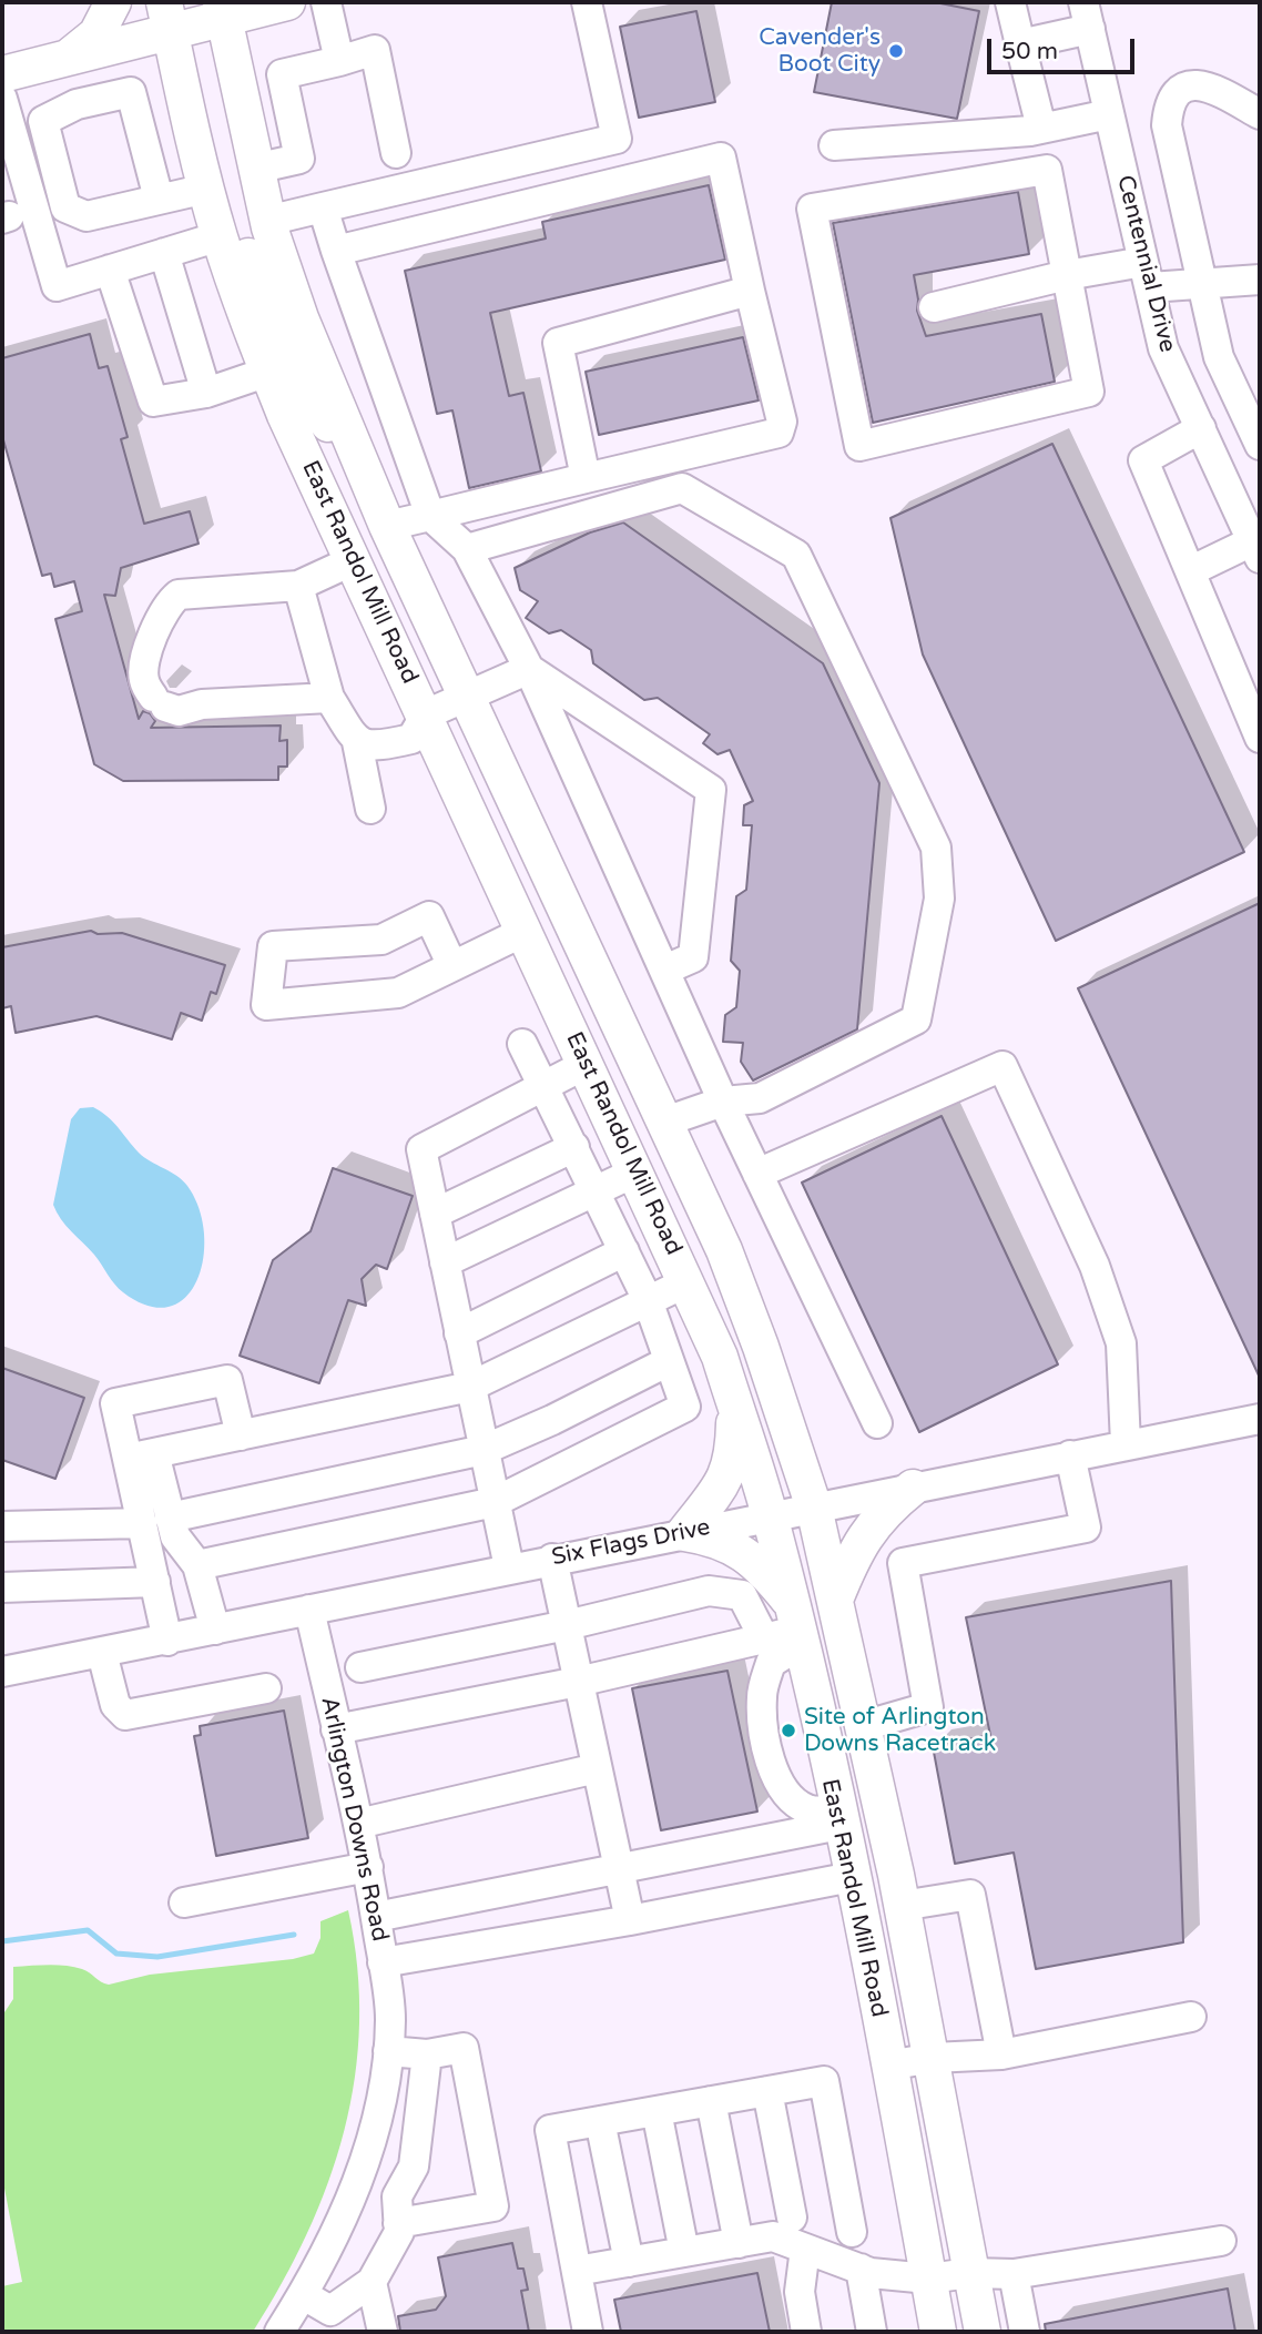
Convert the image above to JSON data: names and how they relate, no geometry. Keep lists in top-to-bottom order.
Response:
{
  "streets": {
    "main road": ["East Randol Mill Road"],
    "street": ["Centennial Drive", "Six Flags Drive", "Arlington Downs Road"]
  },
  "crossings": [
    ["East Randol Mill Road", "Six Flags Drive"],
    ["Six Flags Drive", "Arlington Downs Road"]
  ],
  "places": ["Cavender's Boot City", "Site of Arlington Downs Racetrack"],
  "scale_bar": "50 m"
}
